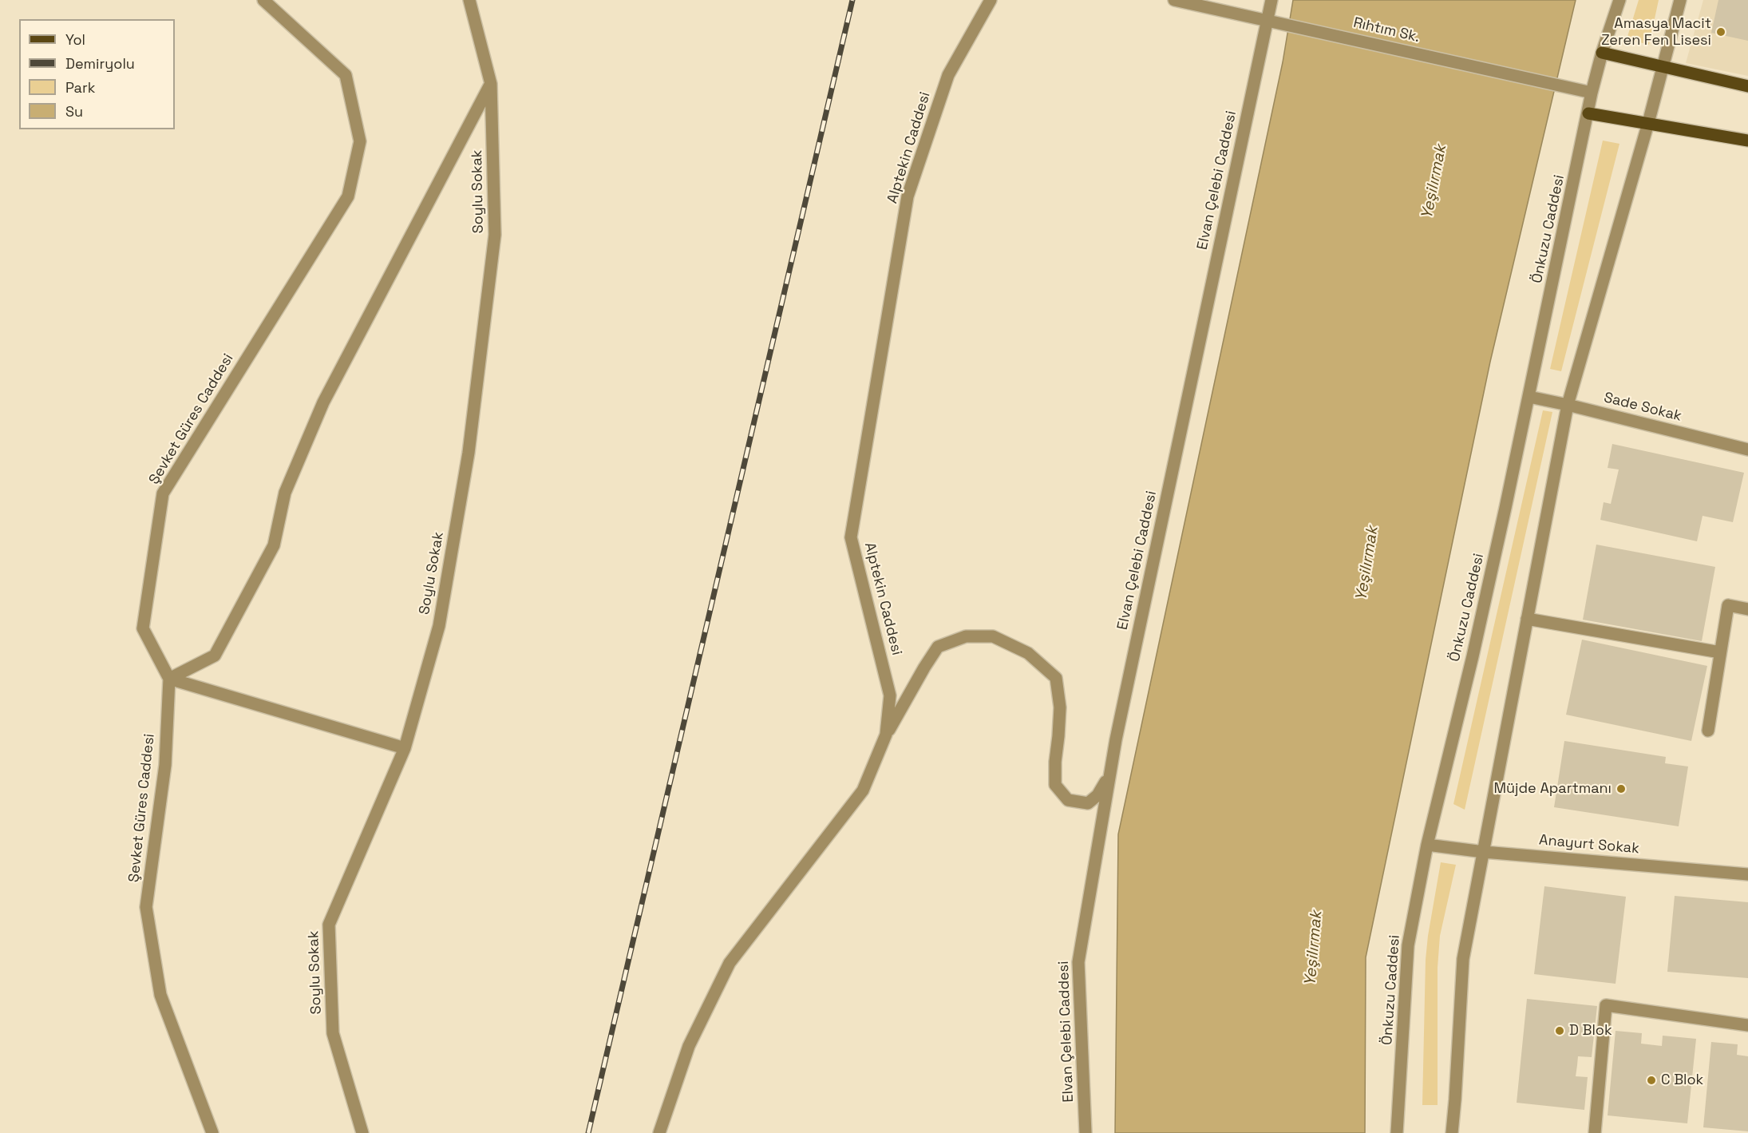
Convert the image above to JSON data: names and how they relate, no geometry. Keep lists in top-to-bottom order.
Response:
{
  "streets": {
    "street": [
      "Rıhtım Sk.",
      "Alptekin Caddesi",
      "Elvan Çelebi Caddesi",
      "Soylu Sokak",
      "Önkuzu Caddesi",
      "Sade Sokak",
      "Şevket Güres Caddesi",
      "Anayurt Sokak"
    ]
  },
  "crossings": [
    ["Rıhtım Sk.", "Elvan Çelebi Caddesi"],
    ["Rıhtım Sk.", "Önkuzu Caddesi"],
    ["Önkuzu Caddesi", "Sade Sokak"],
    ["Önkuzu Caddesi", "Anayurt Sokak"]
  ],
  "water": ["Yeşilırmak"],
  "places": [
    "Amasya Macit Zeren Fen Lisesi",
    "Müjde Apartmanı",
    "D Blok",
    "C Blok"
  ],
  "legend": [
    "Yol",
    "Demiryolu",
    "Park",
    "Su"
  ]
}
